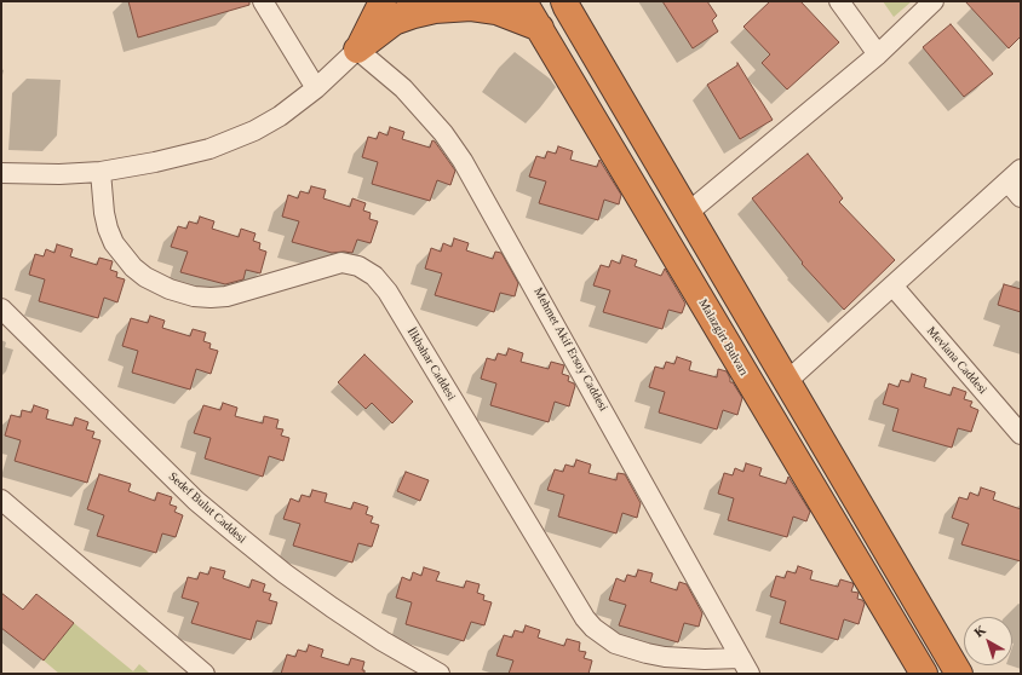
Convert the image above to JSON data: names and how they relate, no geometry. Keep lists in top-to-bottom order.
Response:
{
  "streets": {
    "highway": ["Malazgirt Bulvarı"],
    "street": [
      "Mehmet Akif Ersoy Caddesi",
      "Mevlana Caddesi",
      "İlkbahar Caddesi",
      "Sedef Bulut Caddesi"
    ]
  },
  "crossings": [
    ["Mehmet Akif Ersoy Caddesi", "İlkbahar Caddesi"]
  ],
  "north": "top left"
}
